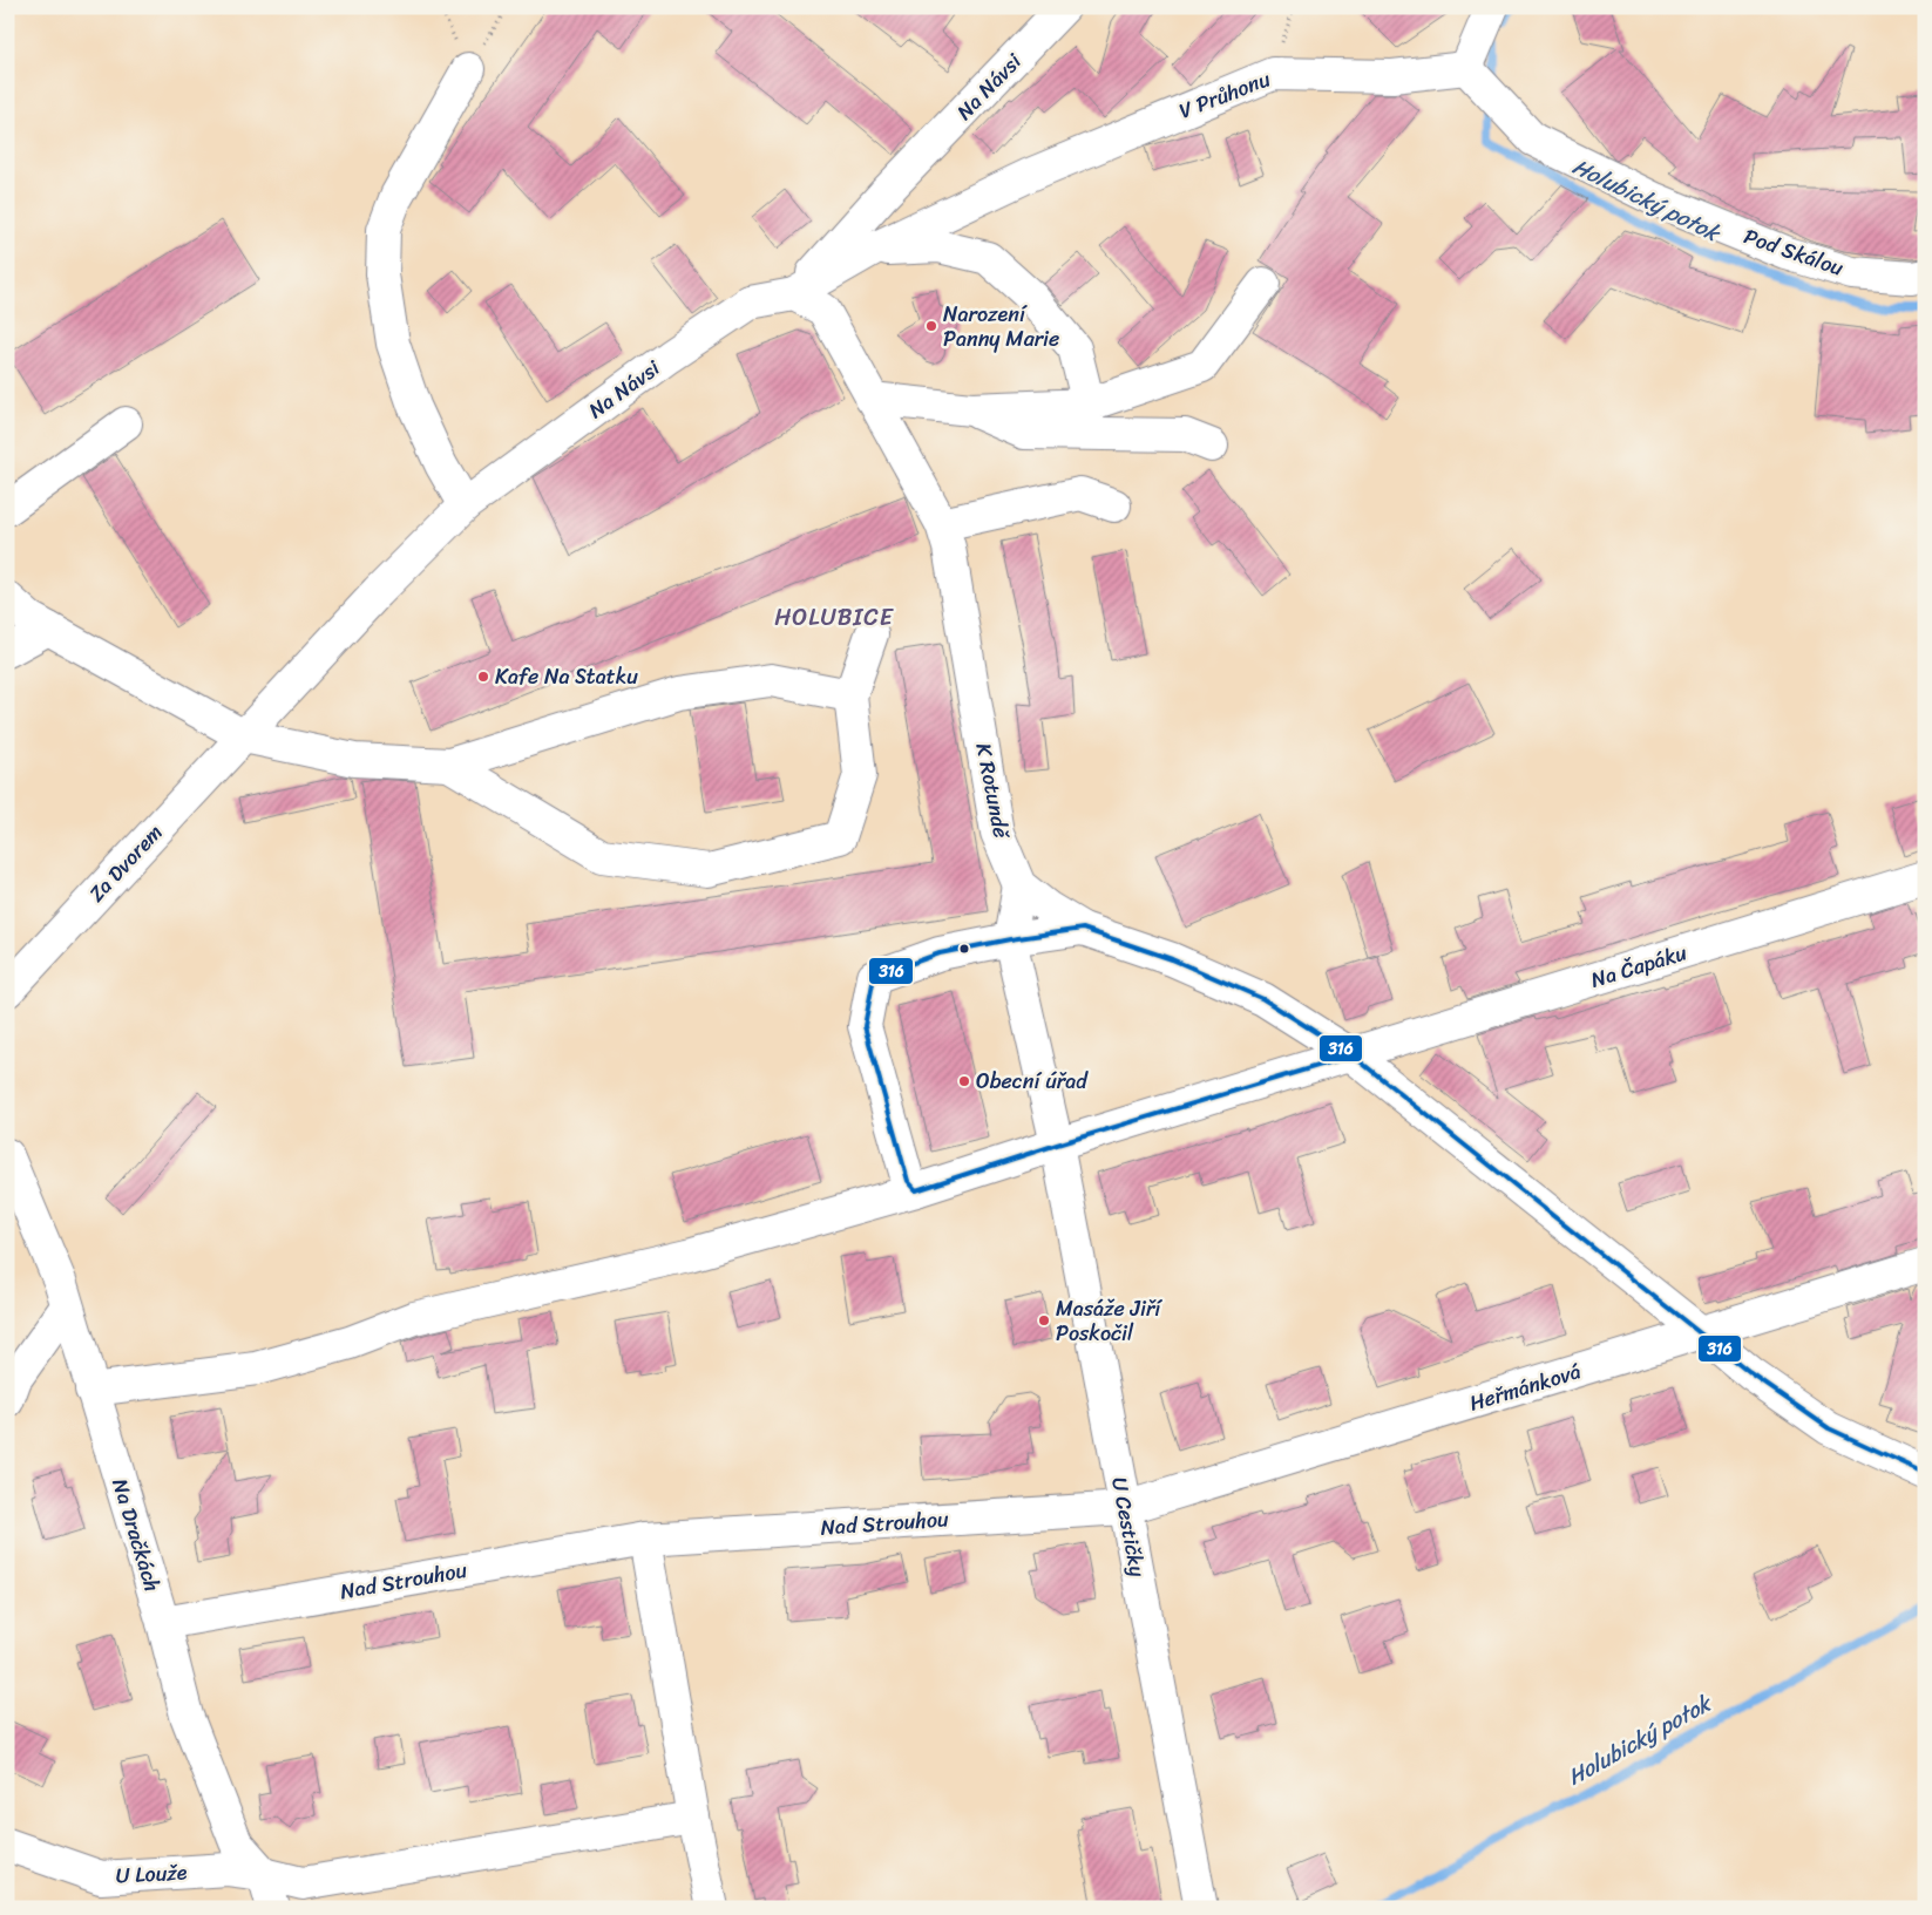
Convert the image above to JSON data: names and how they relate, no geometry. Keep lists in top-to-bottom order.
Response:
{
  "streets": {
    "street": [
      "Na Návsi",
      "V Průhonu",
      "Pod Skálou",
      "K Rotundě",
      "Za Dvorem",
      "Na Čapáku",
      "Heřmánková",
      "Nad Strouhou",
      "U Cestičky",
      "Na Dračkách",
      "U Louže"
    ]
  },
  "crossings": [
    ["Na Návsi", "V Průhonu"],
    ["Na Návsi", "Za Dvorem"],
    ["V Průhonu", "Pod Skálou"],
    ["K Rotundě", "Na Čapáku"],
    ["K Rotundě", "Heřmánková"],
    ["Na Čapáku", "U Cestičky"],
    ["Na Čapáku", "Na Dračkách"],
    ["Heřmánková", "Nad Strouhou"],
    ["Heřmánková", "U Cestičky"],
    ["Nad Strouhou", "U Cestičky"],
    ["Nad Strouhou", "Na Dračkách"],
    ["Na Dračkách", "U Louže"]
  ],
  "districts": ["HOLUBICE"],
  "water": ["Holubický potok"],
  "places": [
    "Narození Panny Marie",
    "Kafe Na Statku",
    "Obecní úřad",
    "Masáže Jiří Poskočil"
  ],
  "lines": ["transit line 316"]
}
